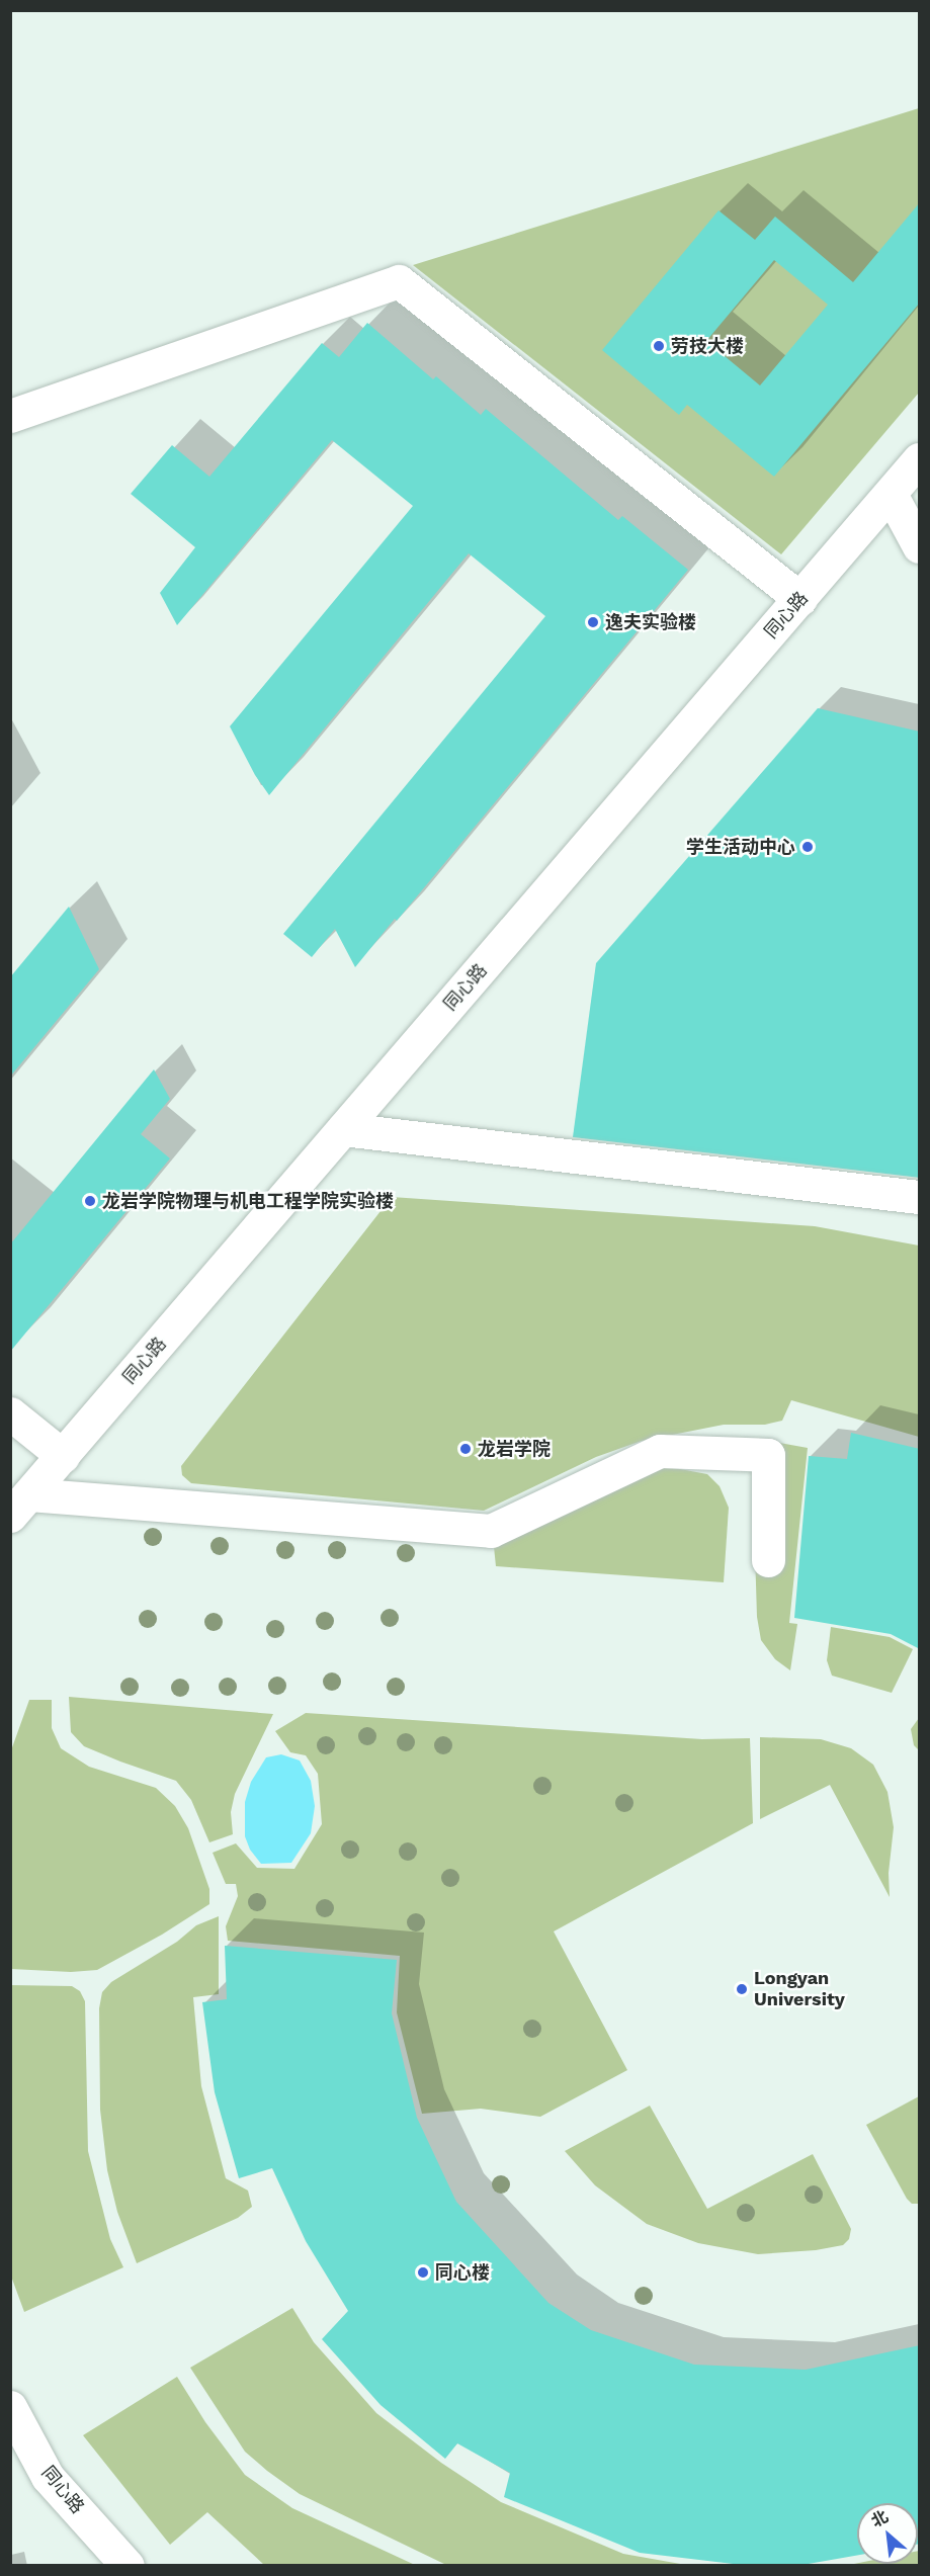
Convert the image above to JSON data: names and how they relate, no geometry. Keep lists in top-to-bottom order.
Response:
{
  "streets": {
    "street": ["同心路"]
  },
  "places": [
    "劳技大楼",
    "逸夫实验楼",
    "学生活动中心",
    "龙岩学院物理与机电工程学院实验楼",
    "龙岩学院",
    "Longyan University",
    "同心楼"
  ],
  "north": "top left"
}
